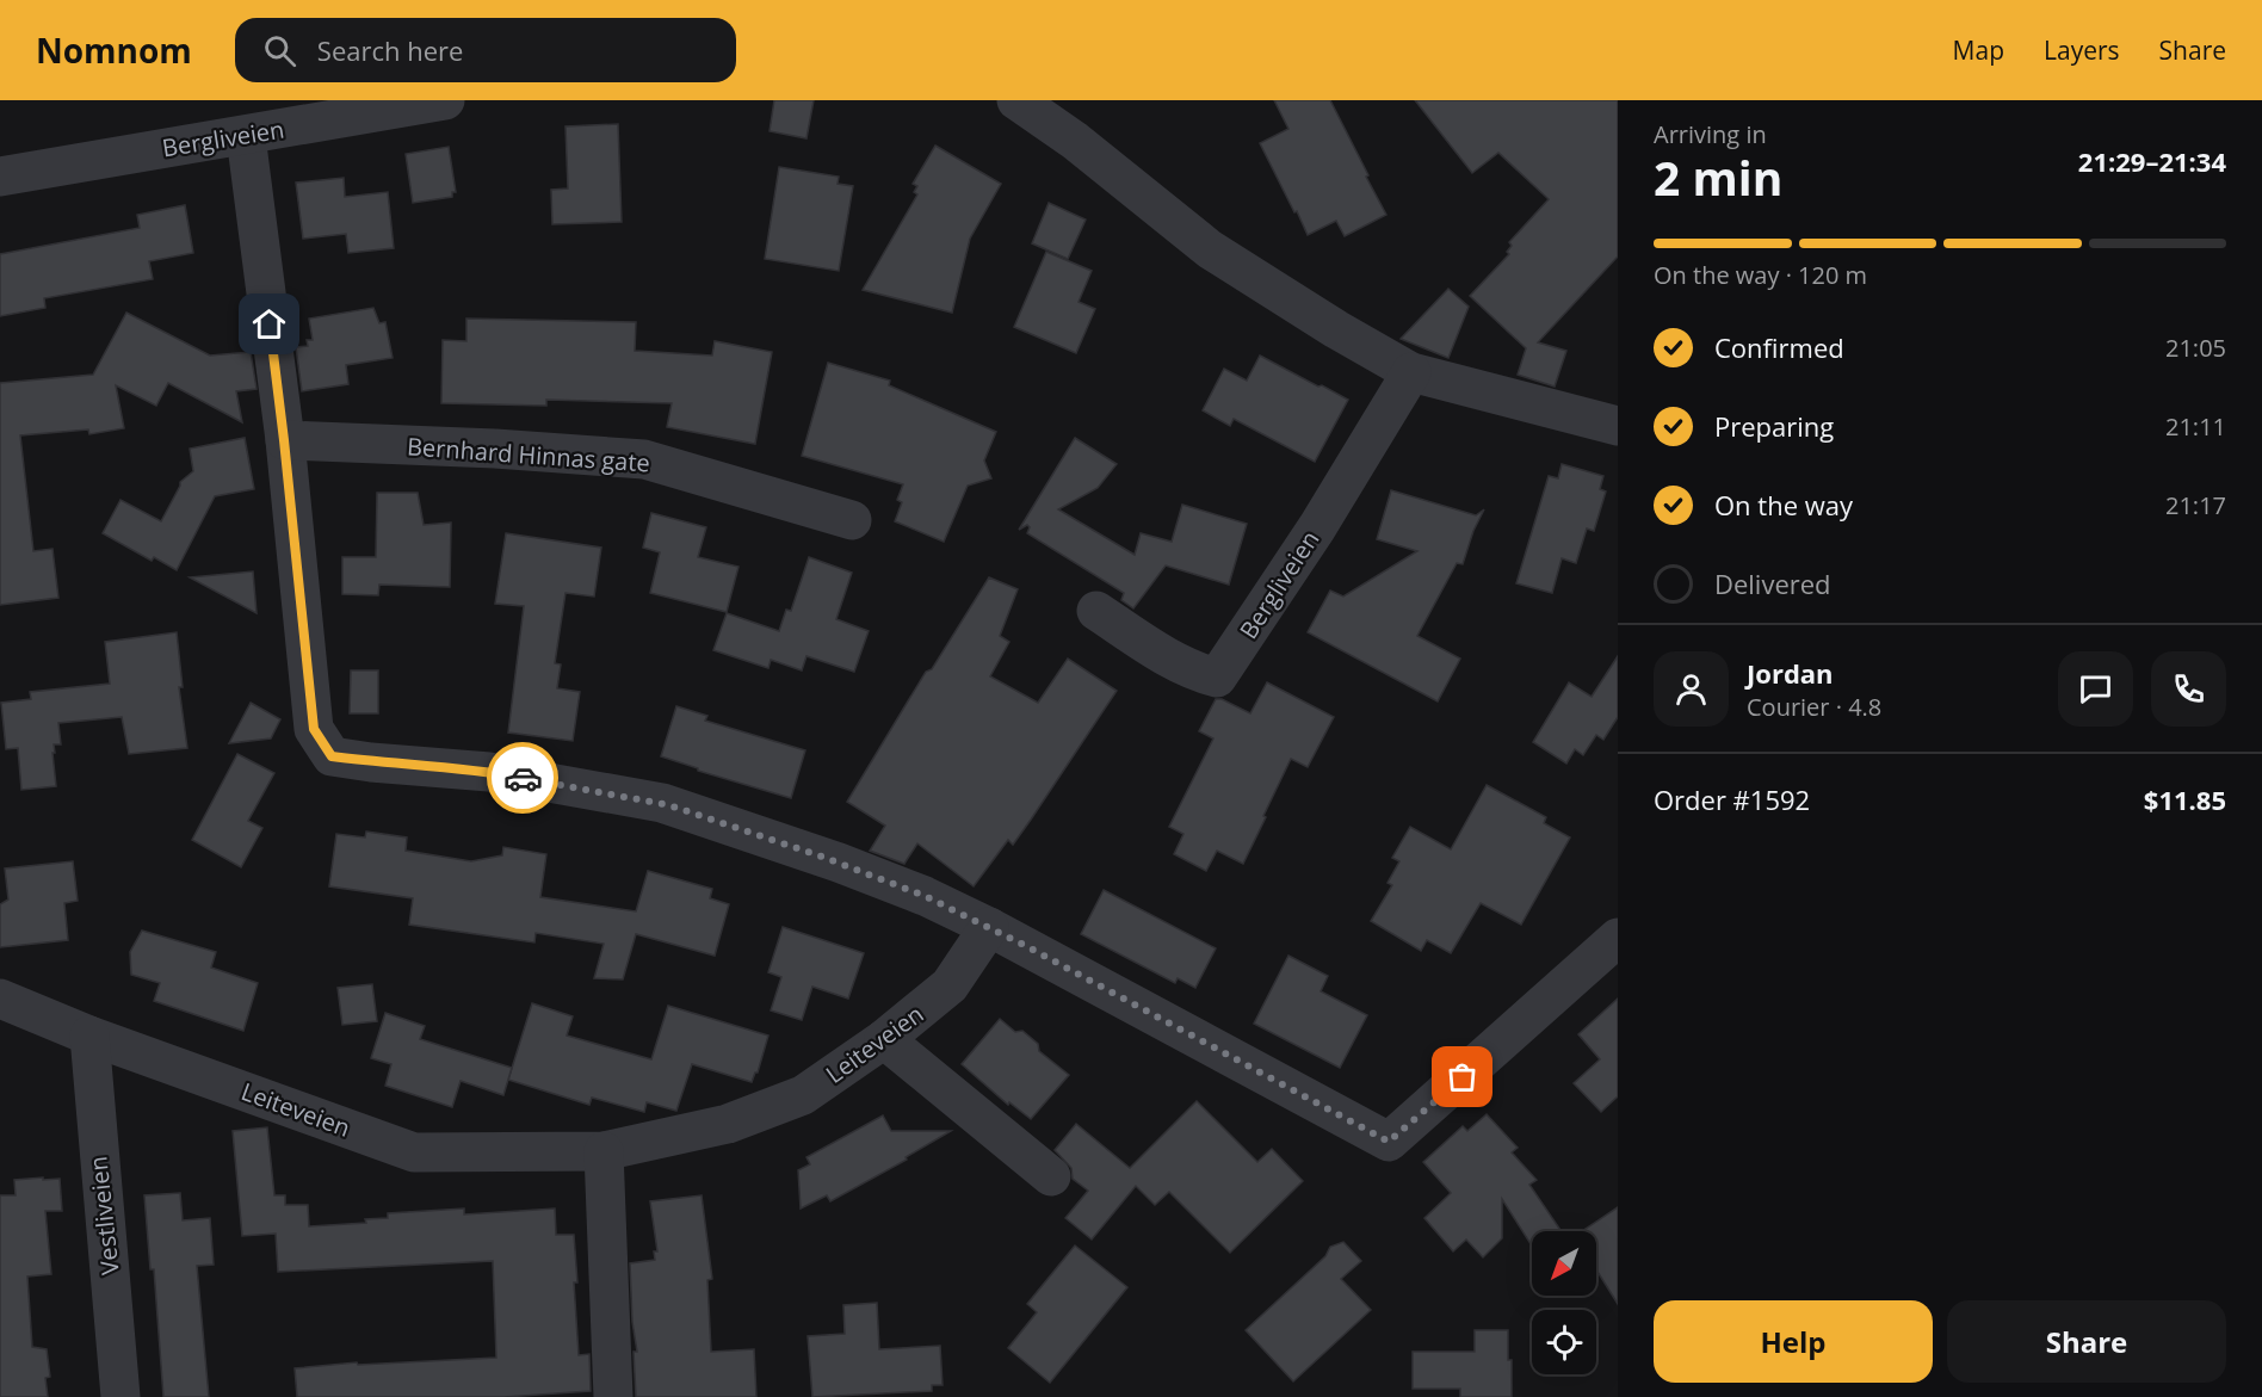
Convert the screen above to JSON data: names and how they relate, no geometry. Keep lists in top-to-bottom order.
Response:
{
  "streets": {
    "street": [
      "Bergliveien",
      "Bernhard Hinnas gate",
      "Leiteveien",
      "Vestliveien"
    ]
  },
  "crossings": [
    ["Leiteveien", "Vestliveien"]
  ],
  "north": "bottom left",
  "page": {
    "header": "Nomnom",
    "search": "Search here",
    "nav": ["Map", "Layers", "Share"],
    "heading": ["2 min", "Arriving in", "21:29–21:34"],
    "panel": [
      "Jordan",
      "Courier · 4.8",
      "Order #1592",
      "$11.85"
    ],
    "bar": "On the way · 120 m",
    "list": [
      ["Confirmed", "21:05"],
      ["Preparing", "21:11"],
      ["On the way", "21:17"],
      "Delivered"
    ],
    "buttons": ["Help", "Share"]
  }
}
